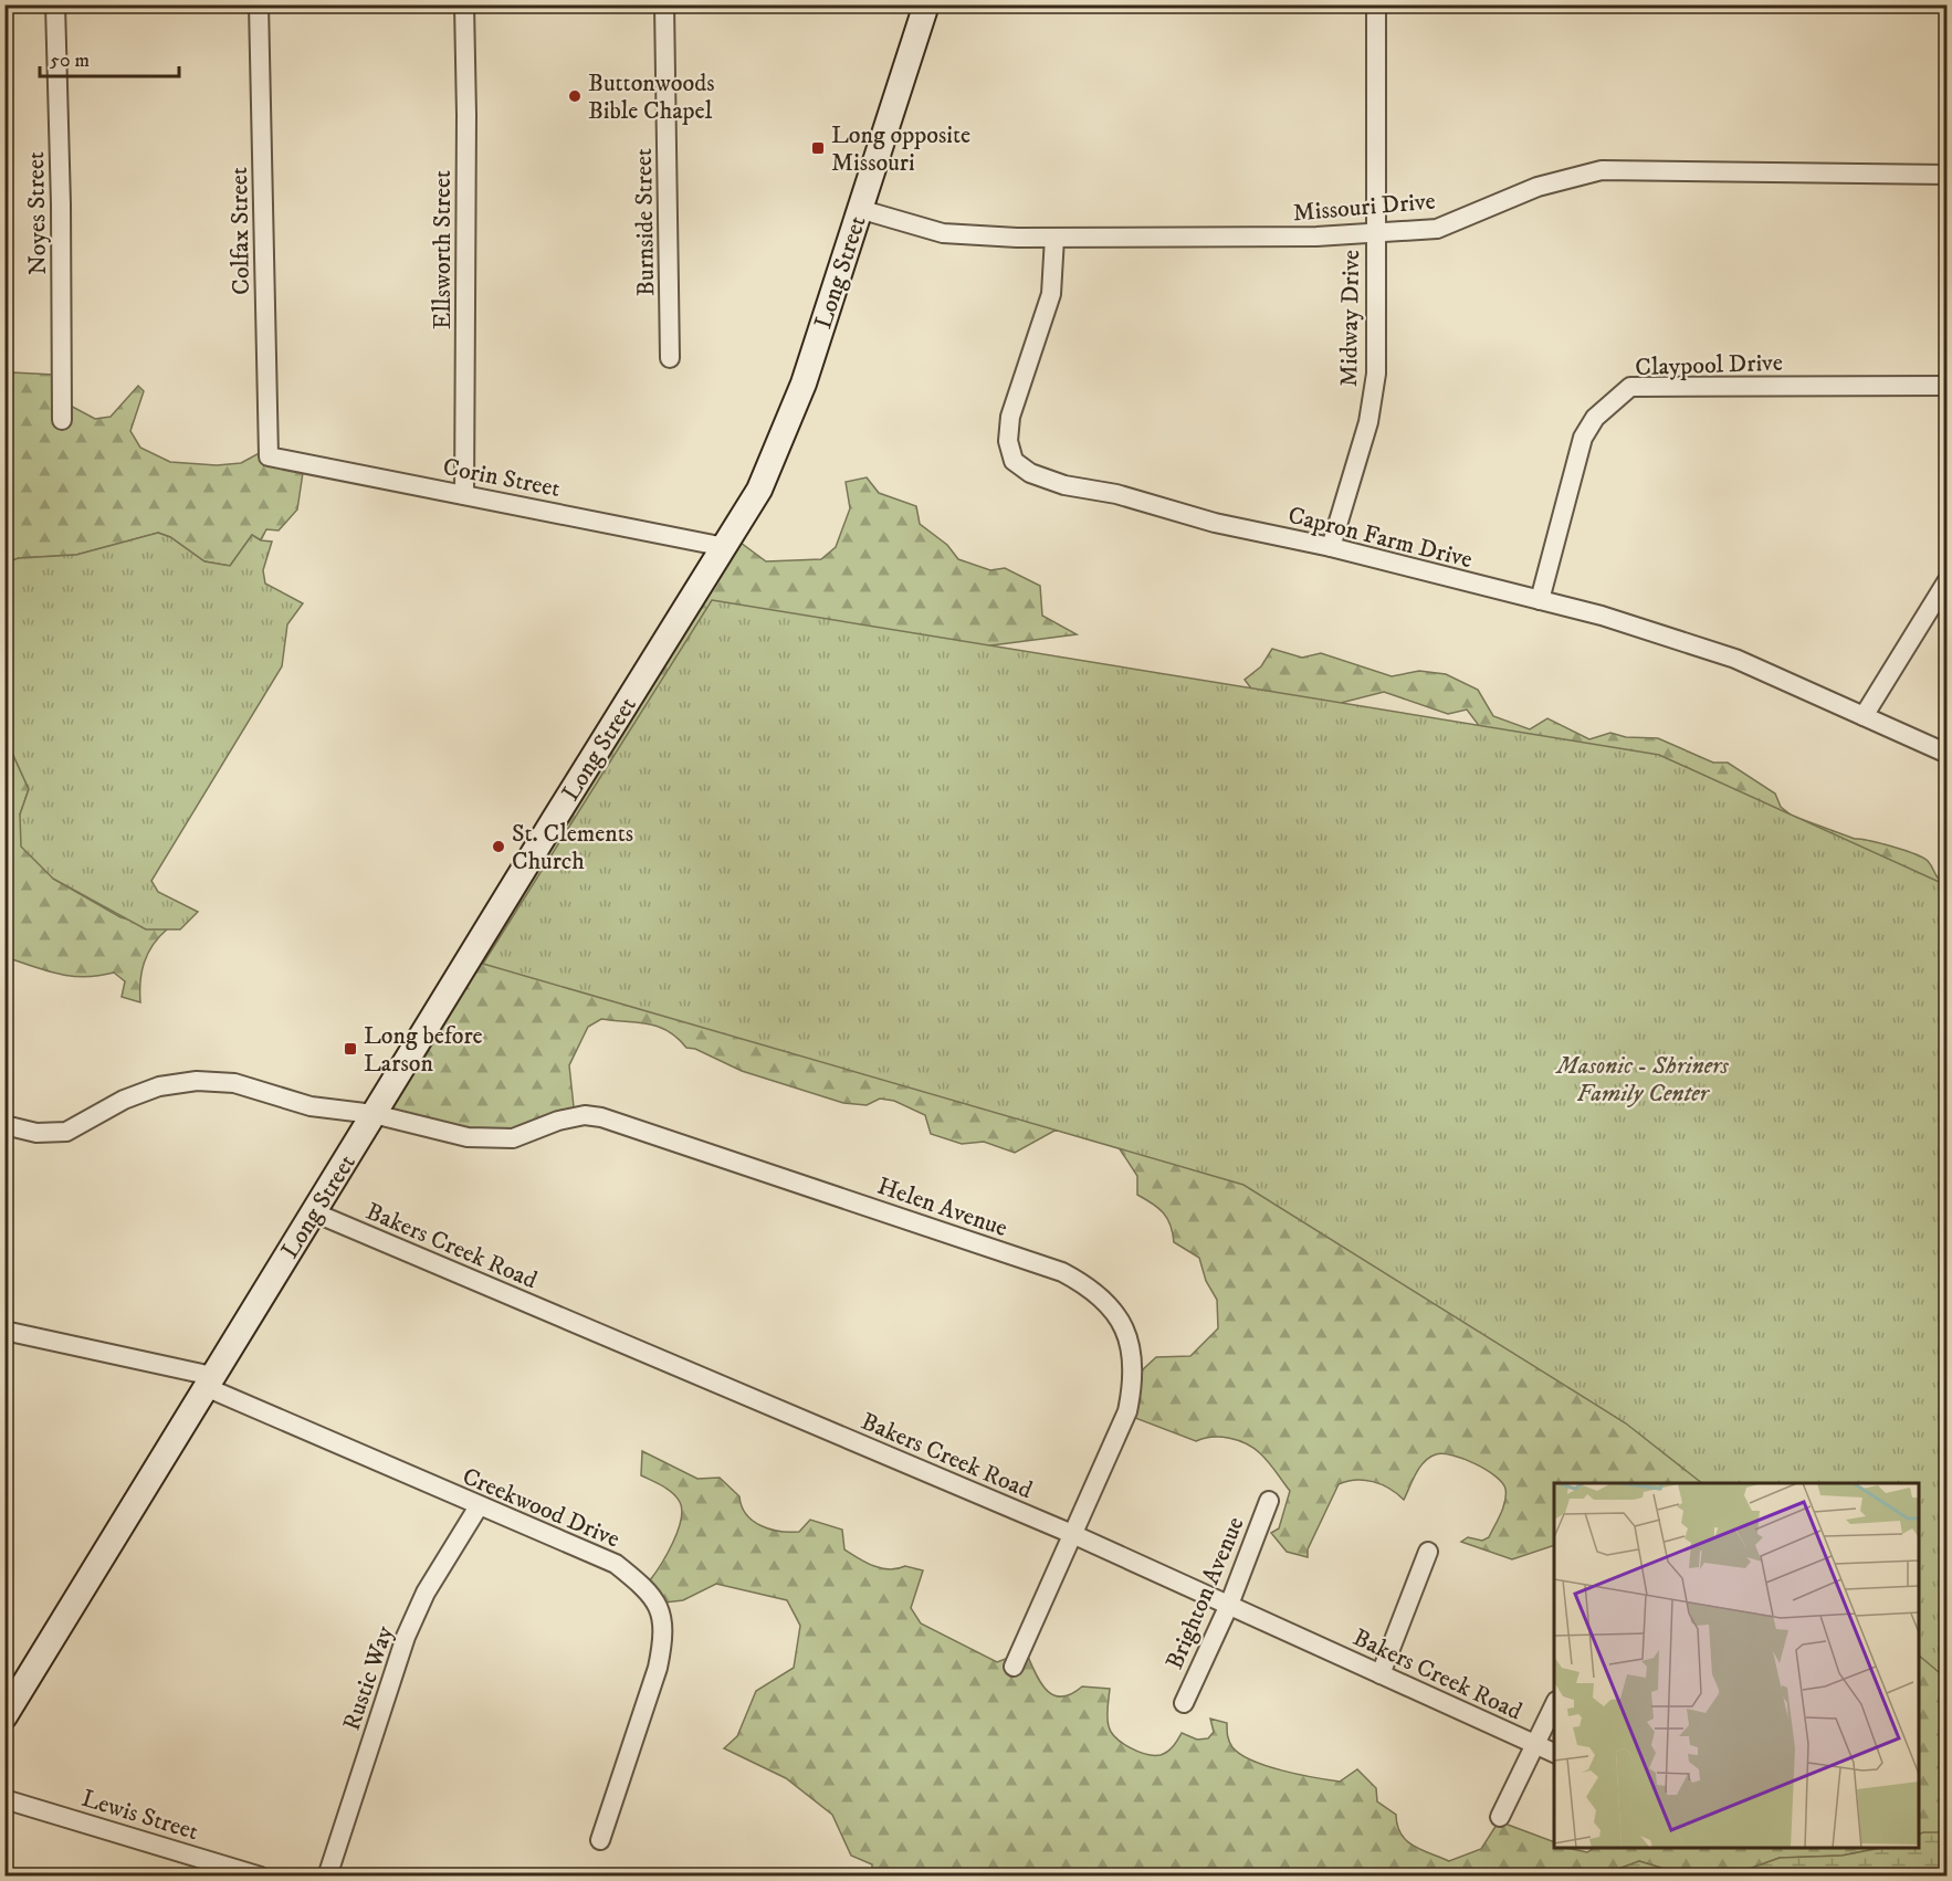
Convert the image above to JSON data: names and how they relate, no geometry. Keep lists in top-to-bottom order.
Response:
{
  "streets": {
    "street": [
      "Missouri Drive",
      "Noyes Street",
      "Burnside Street",
      "Colfax Street",
      "Ellsworth Street",
      "Long Street",
      "Midway Drive",
      "Claypool Drive",
      "Corin Street",
      "Capron Farm Drive",
      "Helen Avenue",
      "Bakers Creek Road",
      "Creekwood Drive",
      "Brighton Avenue",
      "Rustic Way",
      "Lewis Street"
    ]
  },
  "crossings": [
    ["Missouri Drive", "Long Street"],
    ["Missouri Drive", "Midway Drive"],
    ["Missouri Drive", "Capron Farm Drive"],
    ["Colfax Street", "Corin Street"],
    ["Ellsworth Street", "Corin Street"],
    ["Long Street", "Corin Street"],
    ["Long Street", "Helen Avenue"],
    ["Long Street", "Bakers Creek Road"],
    ["Long Street", "Creekwood Drive"],
    ["Midway Drive", "Capron Farm Drive"],
    ["Claypool Drive", "Capron Farm Drive"],
    ["Helen Avenue", "Bakers Creek Road"],
    ["Bakers Creek Road", "Brighton Avenue"],
    ["Creekwood Drive", "Rustic Way"]
  ],
  "parks": ["Masonic - Shriners Family Center"],
  "places": {
    "other": ["Buttonwoods Bible Chapel", "St. Clements Church"],
    "transit": ["Long opposite Missouri", "Long before Larson"]
  },
  "scale_bar": "50 m"
}
